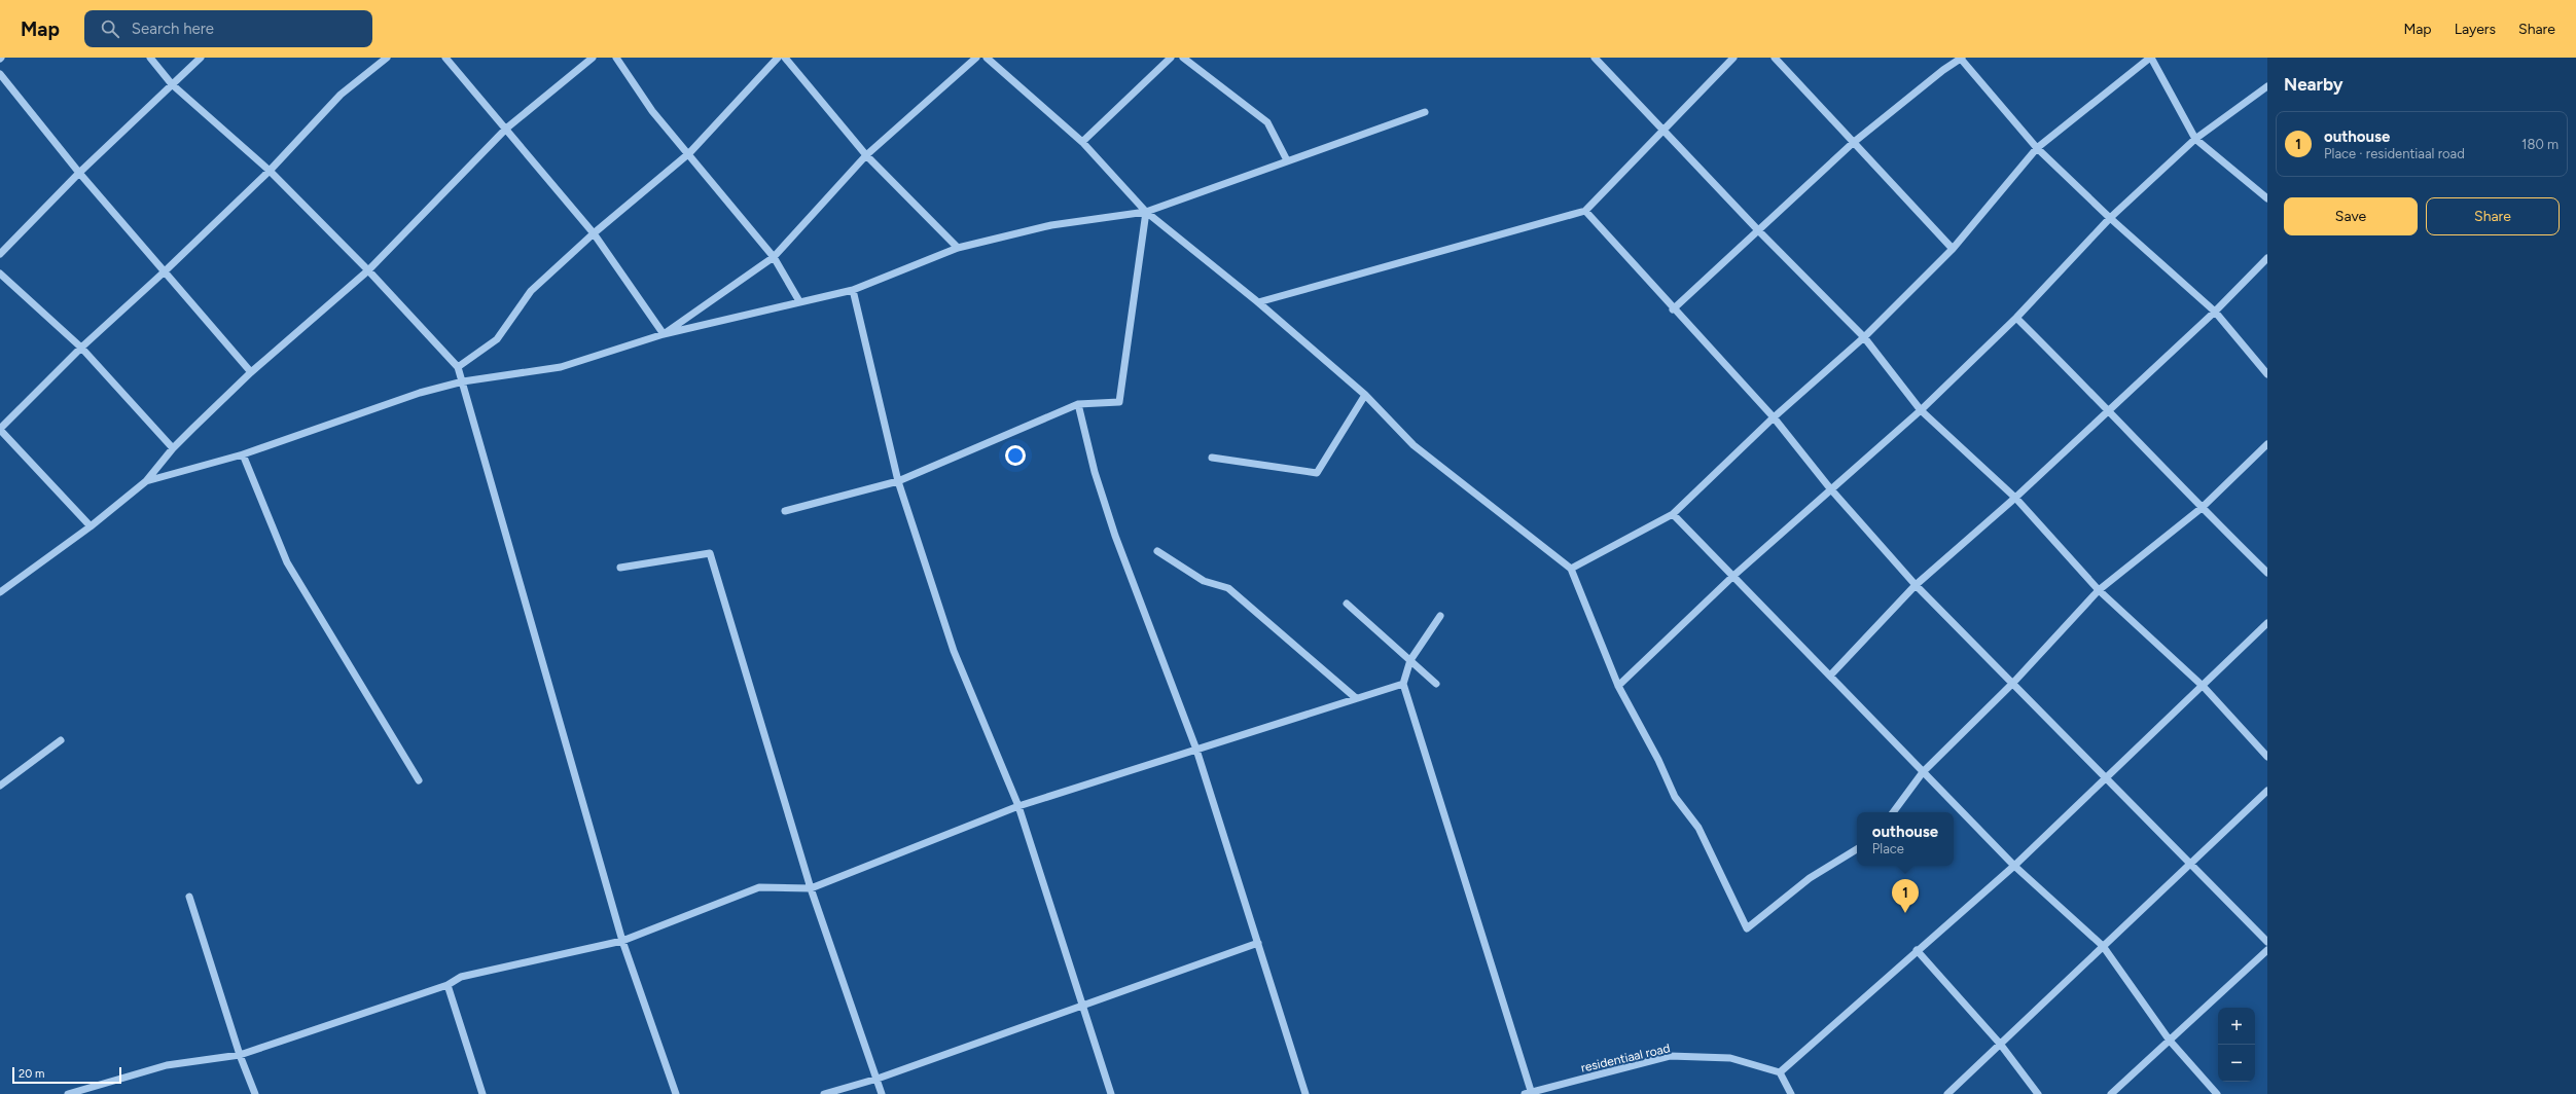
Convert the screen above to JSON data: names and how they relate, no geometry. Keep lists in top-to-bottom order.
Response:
{
  "streets": {
    "street": ["residentiaal road"]
  },
  "scale_bar": "20 m",
  "page": {
    "header": "Map",
    "search": "Search here",
    "nav": ["Map", "Layers", "Share"],
    "heading": "Nearby",
    "list": [
      {
        "mark": "1",
        "name": "outhouse",
        "note": "Place · residentiaal road",
        "value": "180 m"
      }
    ],
    "buttons": ["Save", "Share"],
    "popup": ["outhouse", "Place"],
    "pins": "1",
    "map_buttons": ["+", "−"],
    "scale": "20 m"
  }
}
